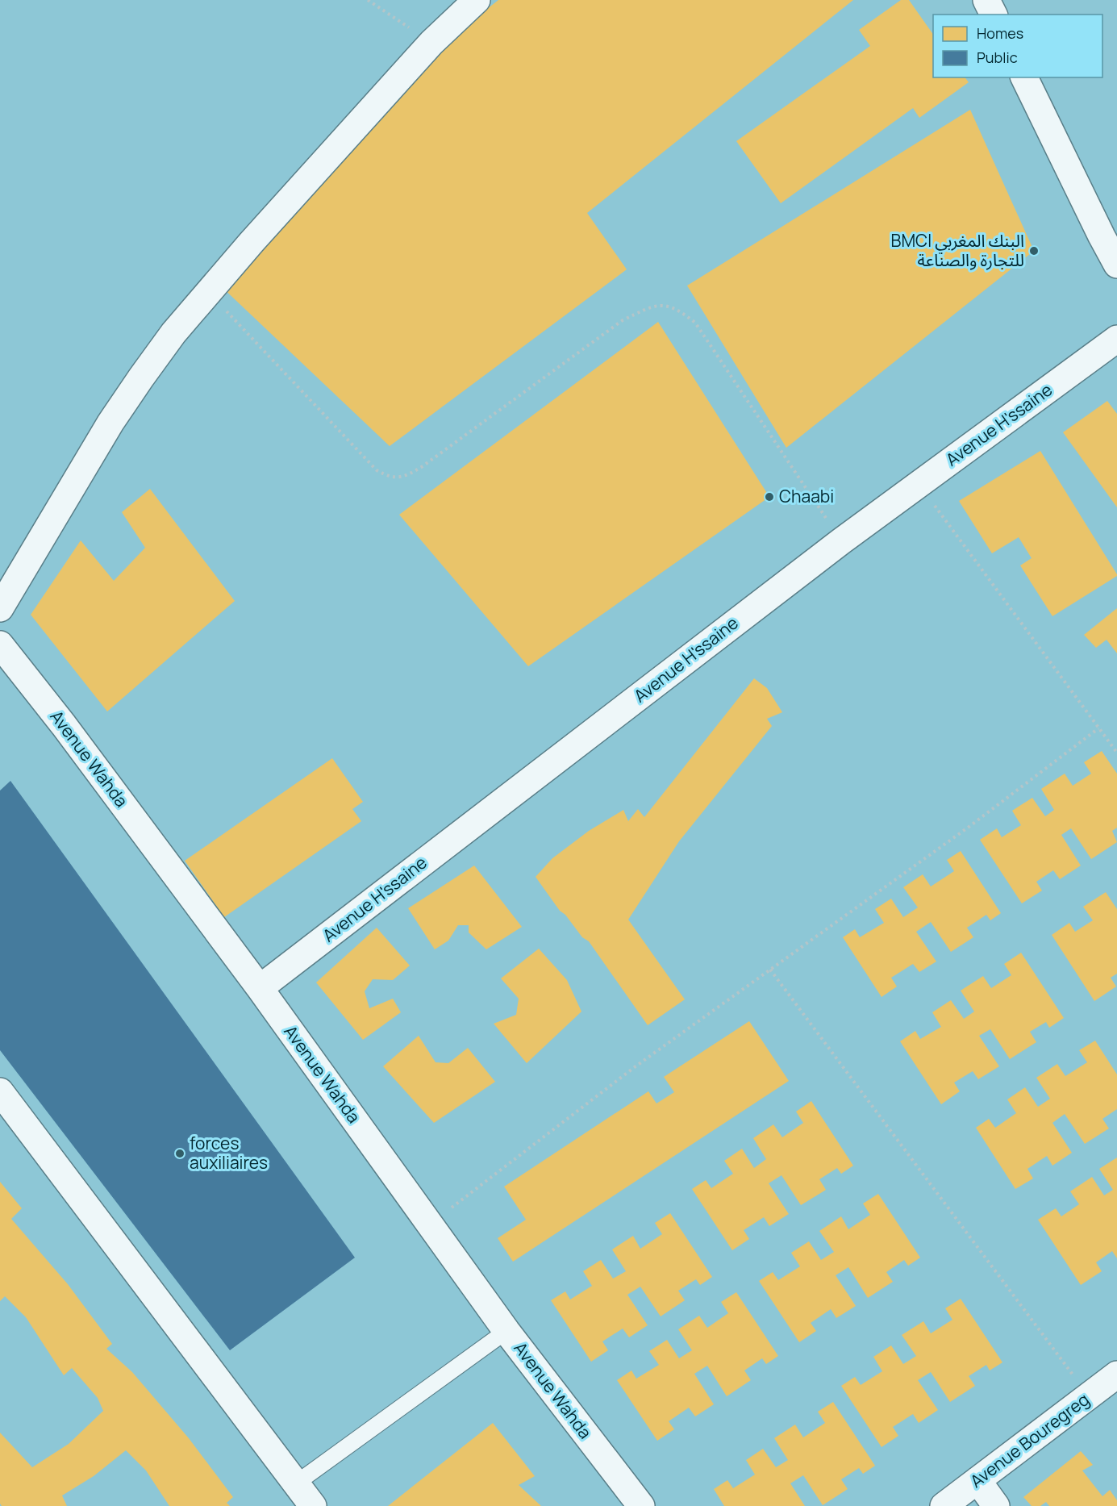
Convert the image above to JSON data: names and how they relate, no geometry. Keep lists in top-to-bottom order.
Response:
{
  "streets": {
    "street": ["Avenue H'ssaine", "Avenue Wahda", "Avenue Bouregreg"]
  },
  "crossings": [
    ["Avenue H'ssaine", "Avenue Wahda"]
  ],
  "places": ["BMCI البنك المغربي للتجارة والصناعة", "Chaabi", "forces auxiliaires"],
  "legend": ["Homes", "Public"]
}
